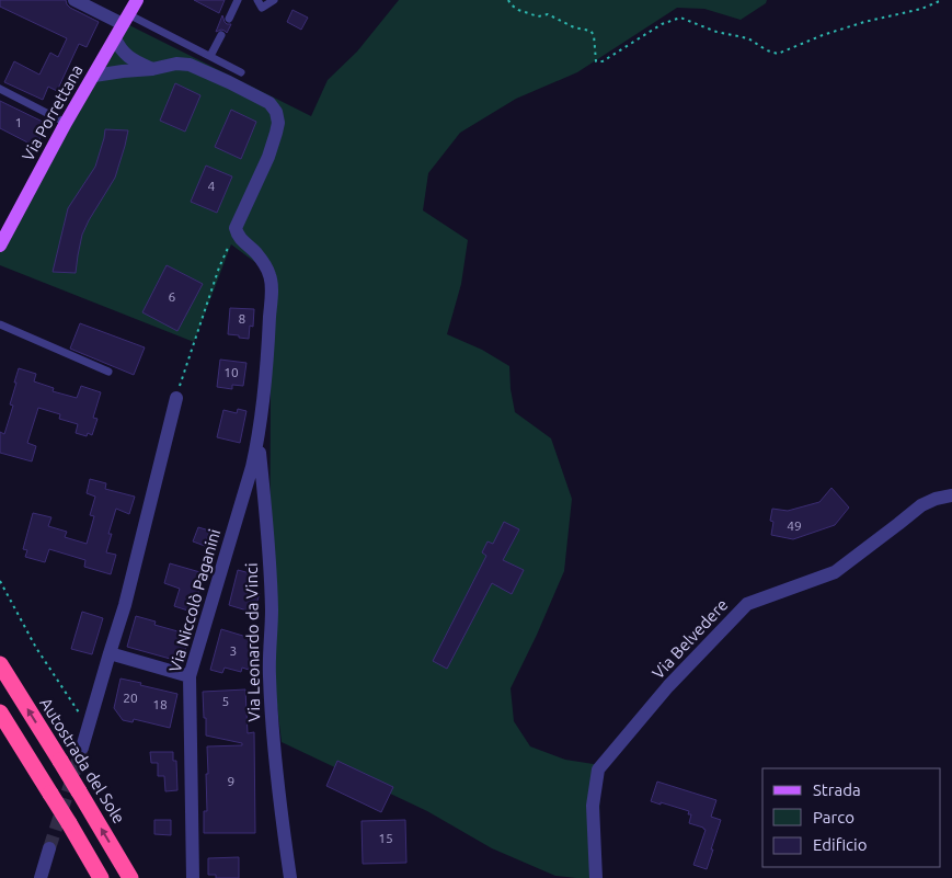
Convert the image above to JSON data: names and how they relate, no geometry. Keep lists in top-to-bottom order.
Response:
{
  "streets": {
    "highway": ["Autostrada del Sole"],
    "main road": ["Via Porrettana"],
    "street": ["Via Niccolò Paganini", "Via Belvedere", "Via Leonardo da Vinci"]
  },
  "crossings": [
    ["Via Niccolò Paganini", "Via Leonardo da Vinci"]
  ],
  "house_numbers": [
    "1",
    "4",
    "6",
    "8",
    "10",
    "49",
    "3",
    "20",
    "5",
    "18",
    "9",
    "15"
  ],
  "legend": ["Strada", "Parco", "Edificio"]
}
